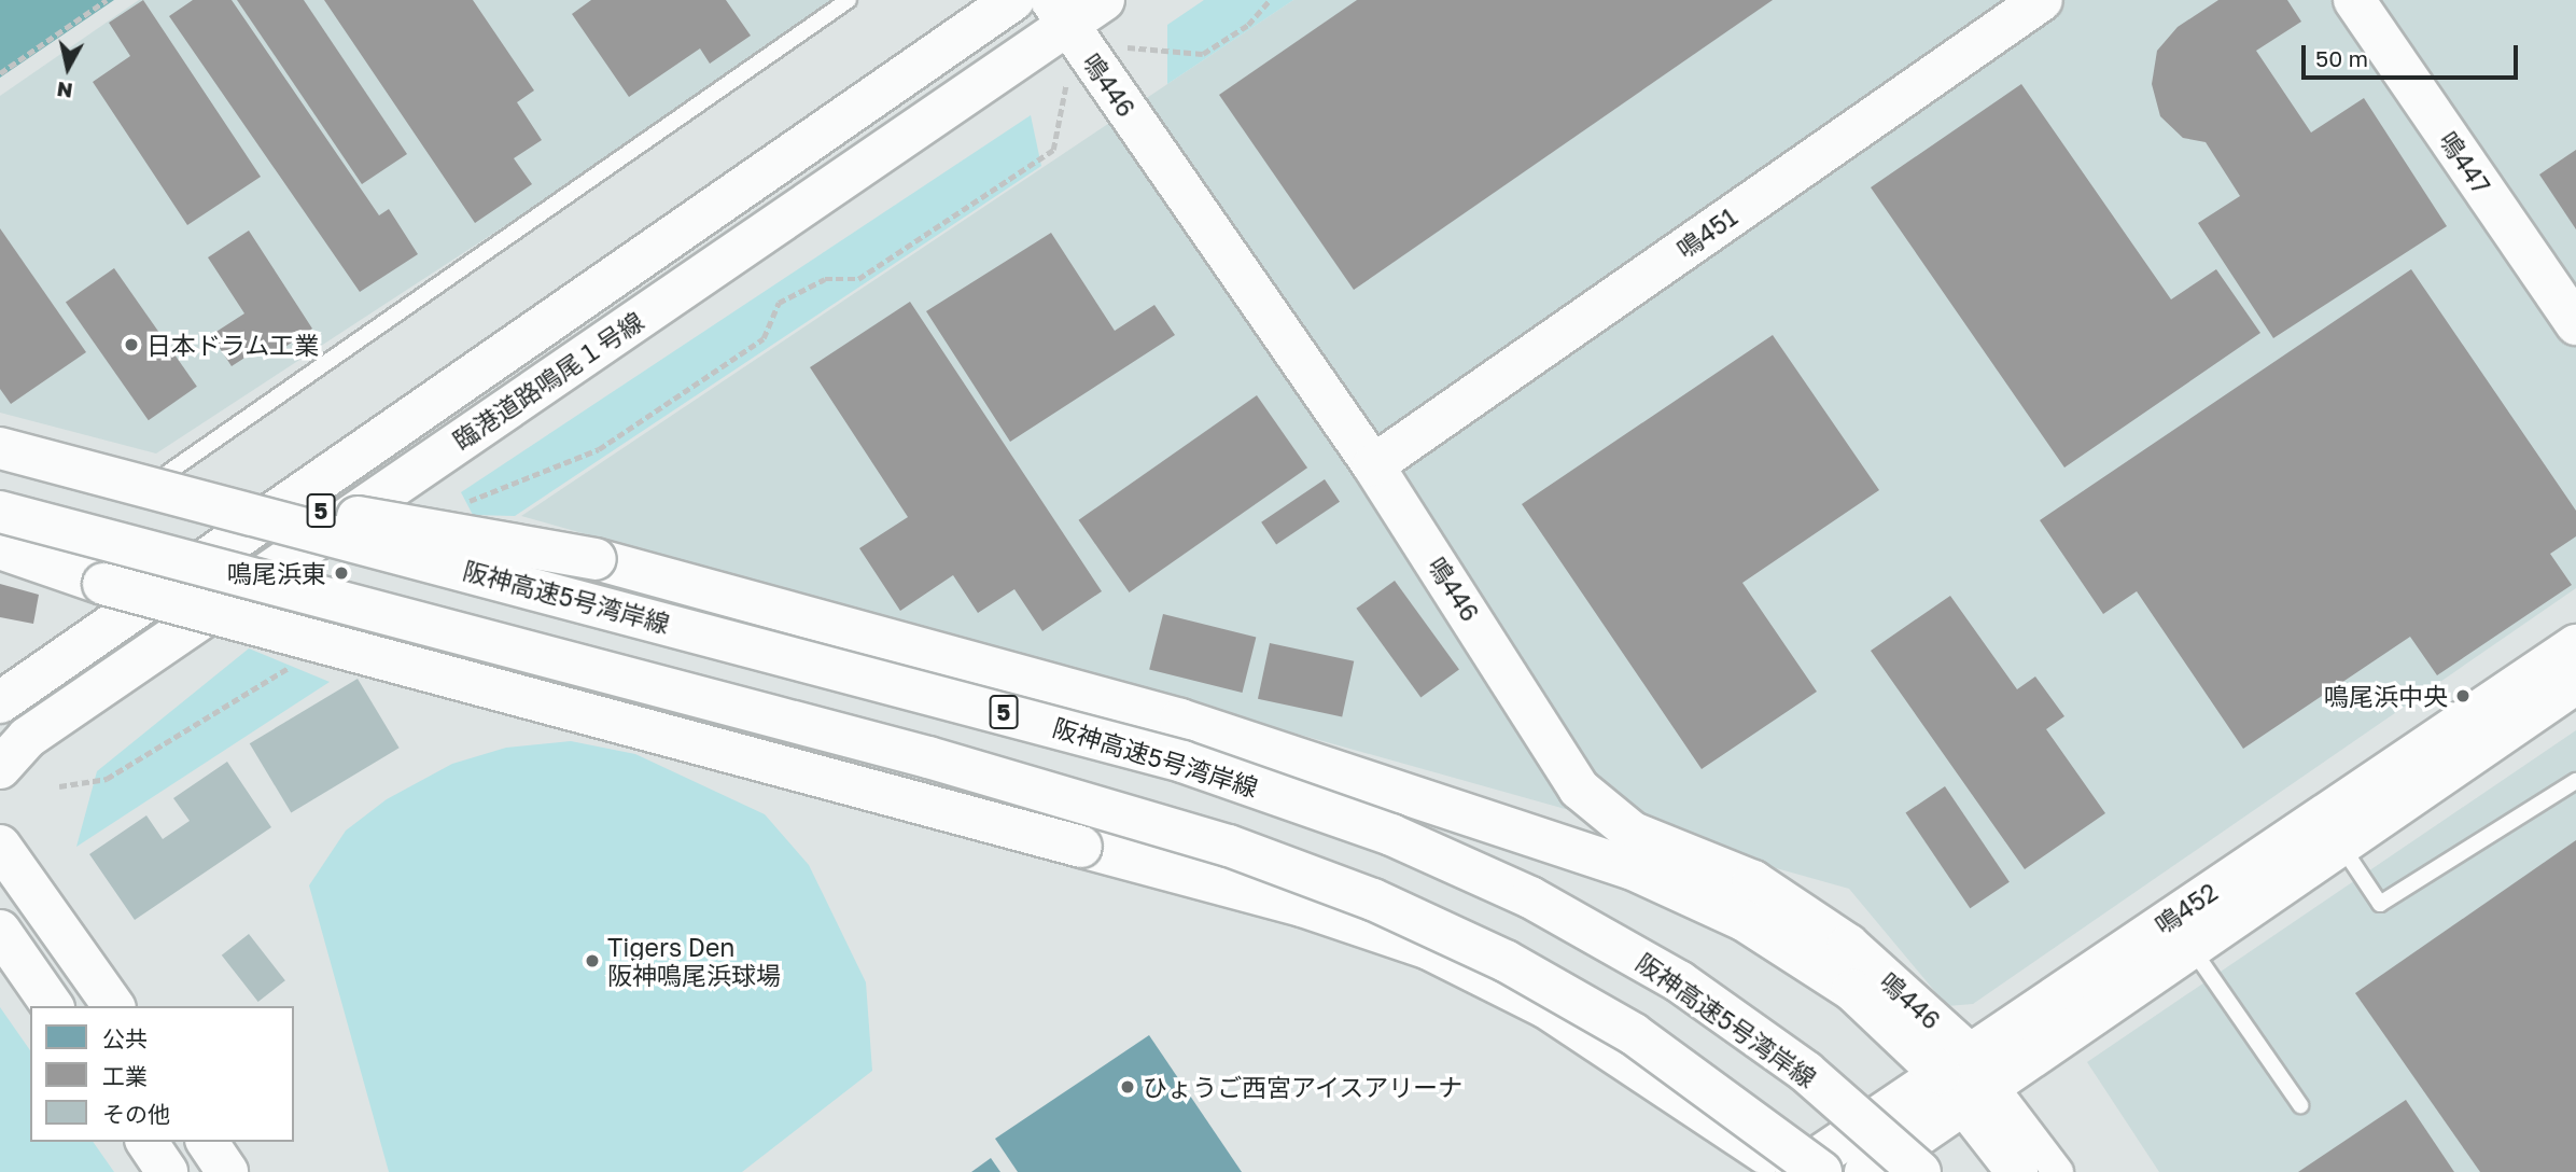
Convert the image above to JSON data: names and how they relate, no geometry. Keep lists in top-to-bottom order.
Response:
{
  "streets": {
    "main road": [
      "鳴446",
      "鳴447",
      "鳴451",
      "臨港道路鳴尾１号線",
      "5",
      "阪神高速5号湾岸線",
      "鳴452"
    ]
  },
  "crossings": [
    ["鳴446", "鳴451"],
    ["鳴446", "臨港道路鳴尾１号線"],
    ["鳴446", "5"],
    ["鳴446", "鳴452"],
    ["5", "阪神高速5号湾岸線"],
    ["5", "鳴452"]
  ],
  "places": [
    "日本ドラム工業",
    "鳴尾浜東",
    "鳴尾浜中央",
    "Tigers Den 阪神鳴尾浜球場",
    "ひょうご西宮アイスアリーナ"
  ],
  "legend": ["公共", "工業", "その他"],
  "scale_bar": "50 m",
  "north": "bottom"
}
